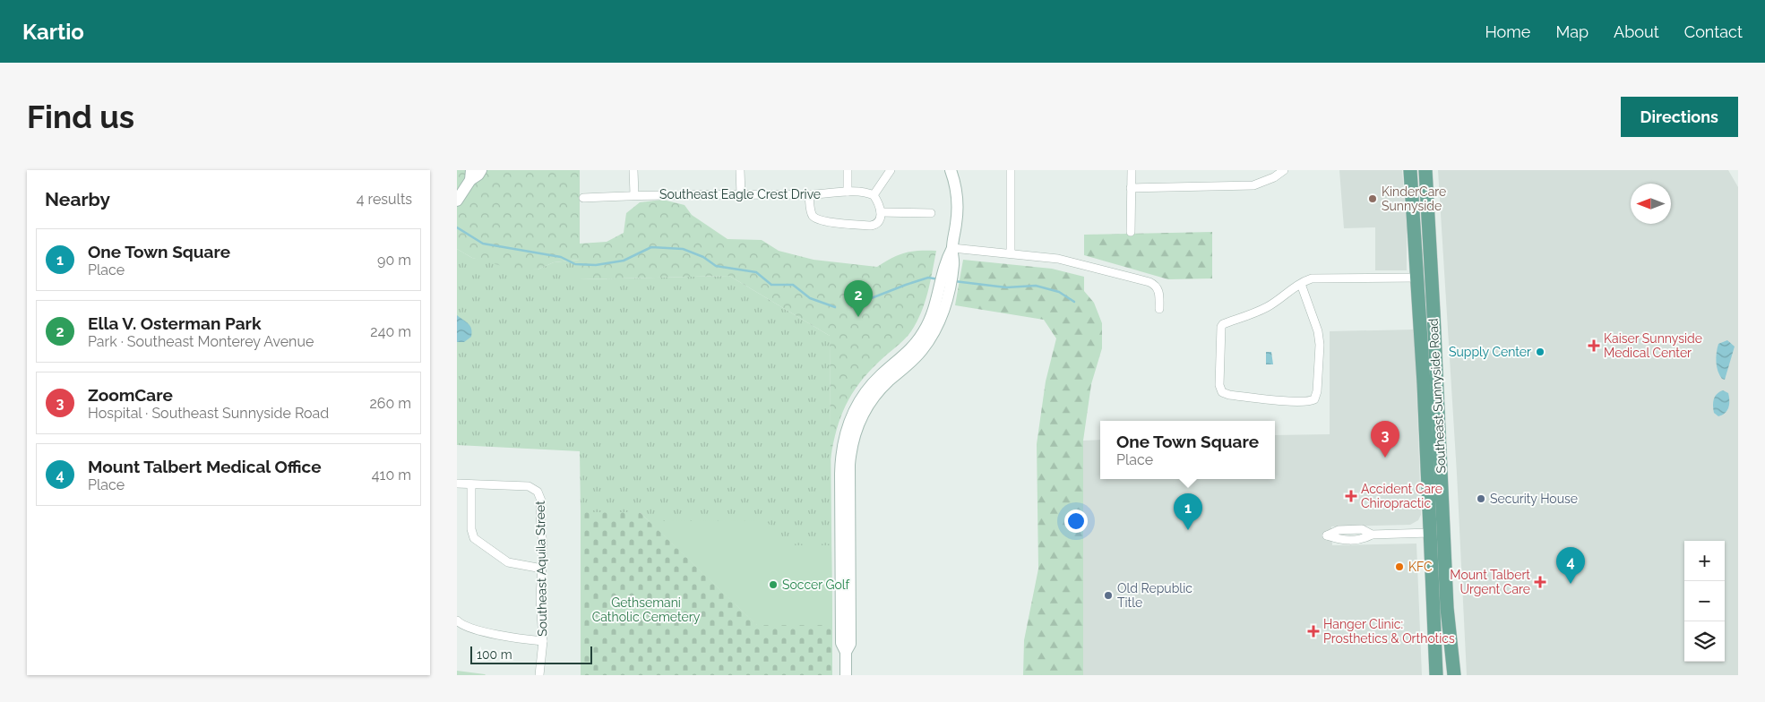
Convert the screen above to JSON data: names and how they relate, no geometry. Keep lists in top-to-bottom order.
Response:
{
  "streets": {
    "main road": ["Southeast Sunnyside Road"],
    "street": ["Southeast Eagle Crest Drive", "Southeast Aquila Street"]
  },
  "parks": ["Gethsemani Catholic Cemetery"],
  "places": {
    "other": [
      "KinderCare Sunnyside",
      "Supply Center",
      "Security House",
      "KFC",
      "Soccer Golf",
      "Old Republic Title"
    ],
    "health": [
      "Kaiser Sunnyside Medical Center",
      "Accident Care Chiropractic",
      "Mount Talbert Urgent Care",
      "Hanger Clinic: Prosthetics & Orthotics"
    ]
  },
  "scale_bar": "100 m",
  "north": "left",
  "page": {
    "header": "Kartio",
    "nav": [
      "Home",
      "Map",
      "About",
      "Contact"
    ],
    "buttons": "Directions",
    "title": "Find us",
    "heading": ["Nearby", "4 results"],
    "list": [
      {
        "mark": "1",
        "name": "One Town Square",
        "note": "Place",
        "value": "90 m"
      },
      {
        "mark": "2",
        "name": "Ella V. Osterman Park",
        "note": "Park · Southeast Monterey Avenue",
        "value": "240 m"
      },
      {
        "mark": "3",
        "name": "ZoomCare",
        "note": "Hospital · Southeast Sunnyside Road",
        "value": "260 m"
      },
      {
        "mark": "4",
        "name": "Mount Talbert Medical Office",
        "note": "Place",
        "value": "410 m"
      }
    ],
    "pins": [
      "2",
      "3",
      "1",
      "4"
    ],
    "popup": ["One Town Square", "Place"],
    "map_buttons": ["+", "−"],
    "scale": "100 m"
  }
}
